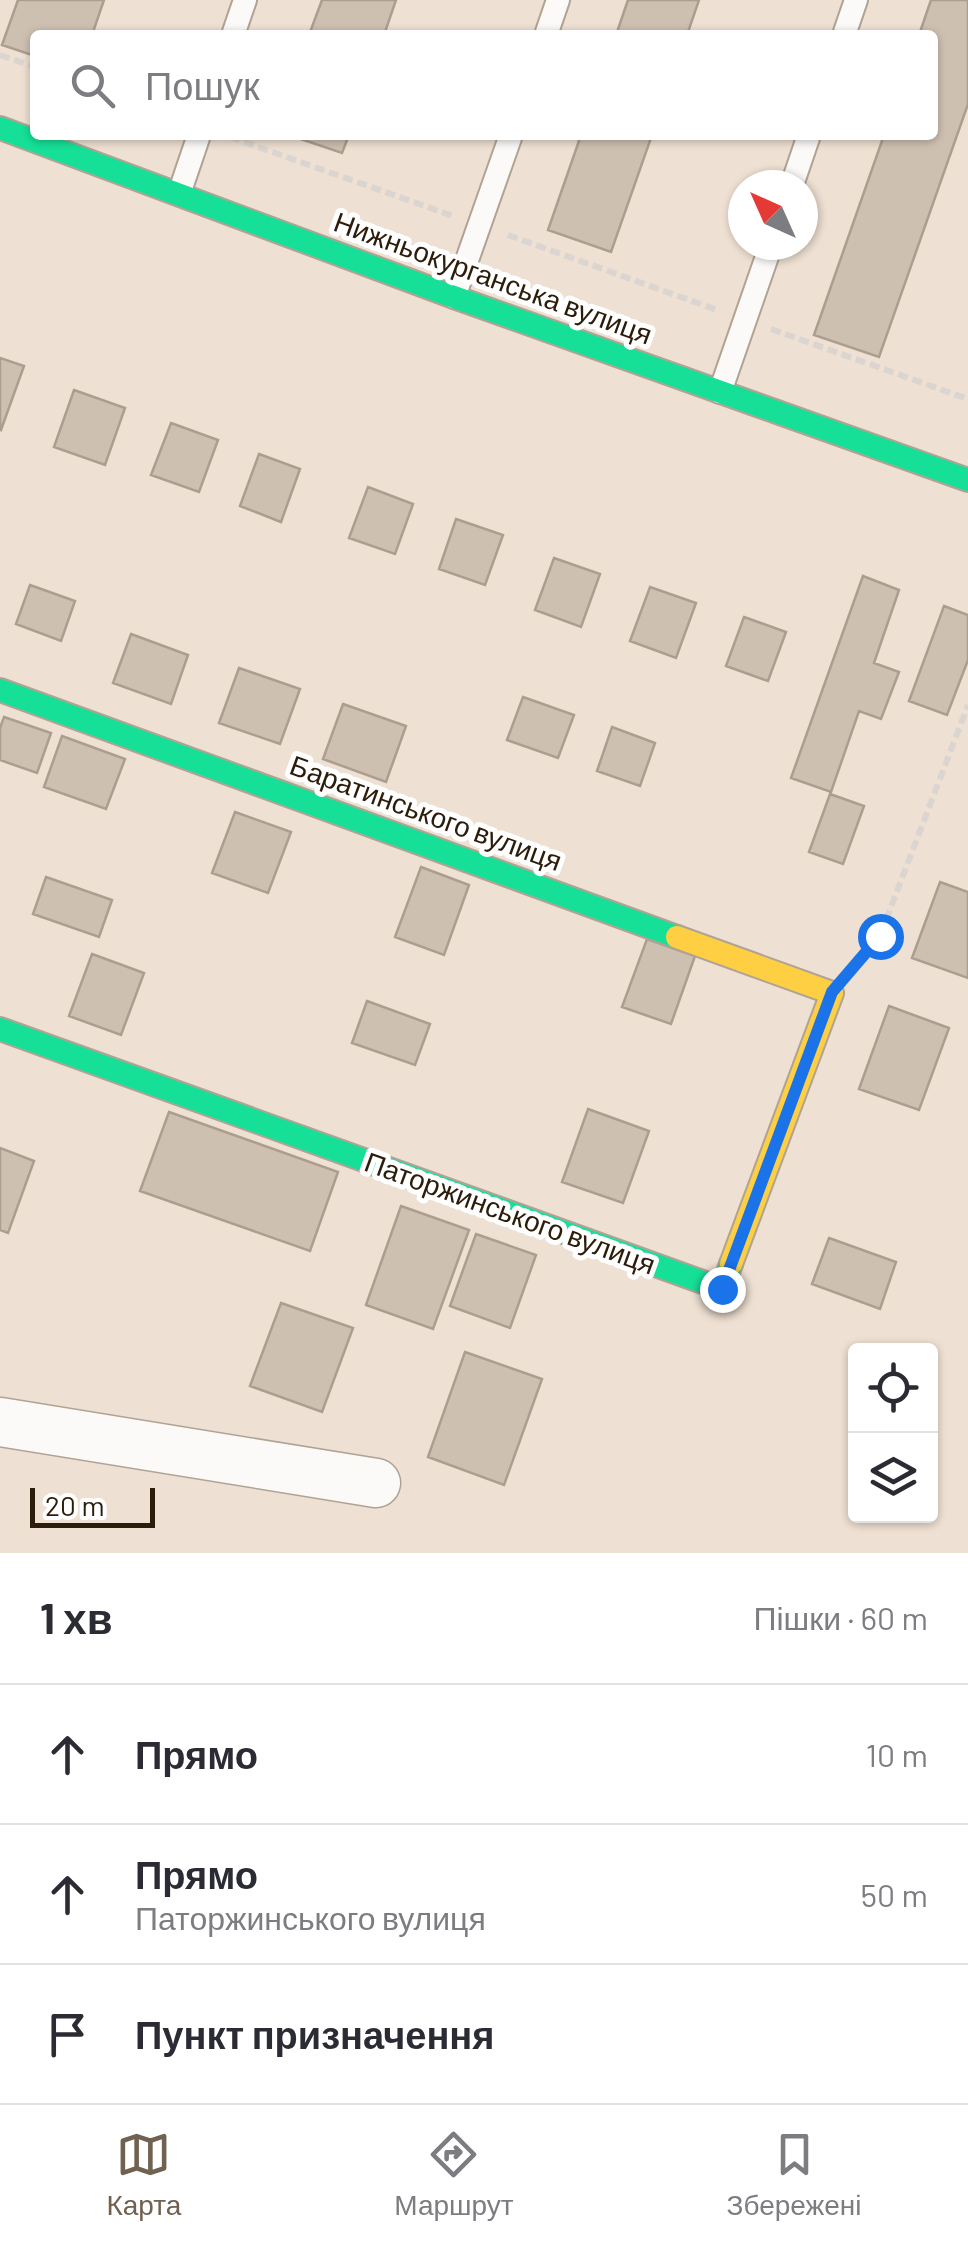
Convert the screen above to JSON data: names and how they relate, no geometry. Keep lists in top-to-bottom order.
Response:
{
  "streets": {
    "street": ["Нижньокурганська вулиця", "Баратинського вулиця", "Паторжинського вулиця"]
  },
  "crossings": [
    ["Баратинського вулиця", "Паторжинського вулиця"]
  ],
  "scale_bar": "20 m",
  "north": "top left",
  "page": {
    "search": "Пошук",
    "scale": "20 m",
    "heading": ["1 хв", "Пішки · 60 m"],
    "list": [
      ["Прямо", "10 m"],
      ["Прямо", "Паторжинського вулиця", "50 m"],
      "Пункт призначення"
    ],
    "nav": ["Карта", "Маршрут", "Збережені"]
  }
}
